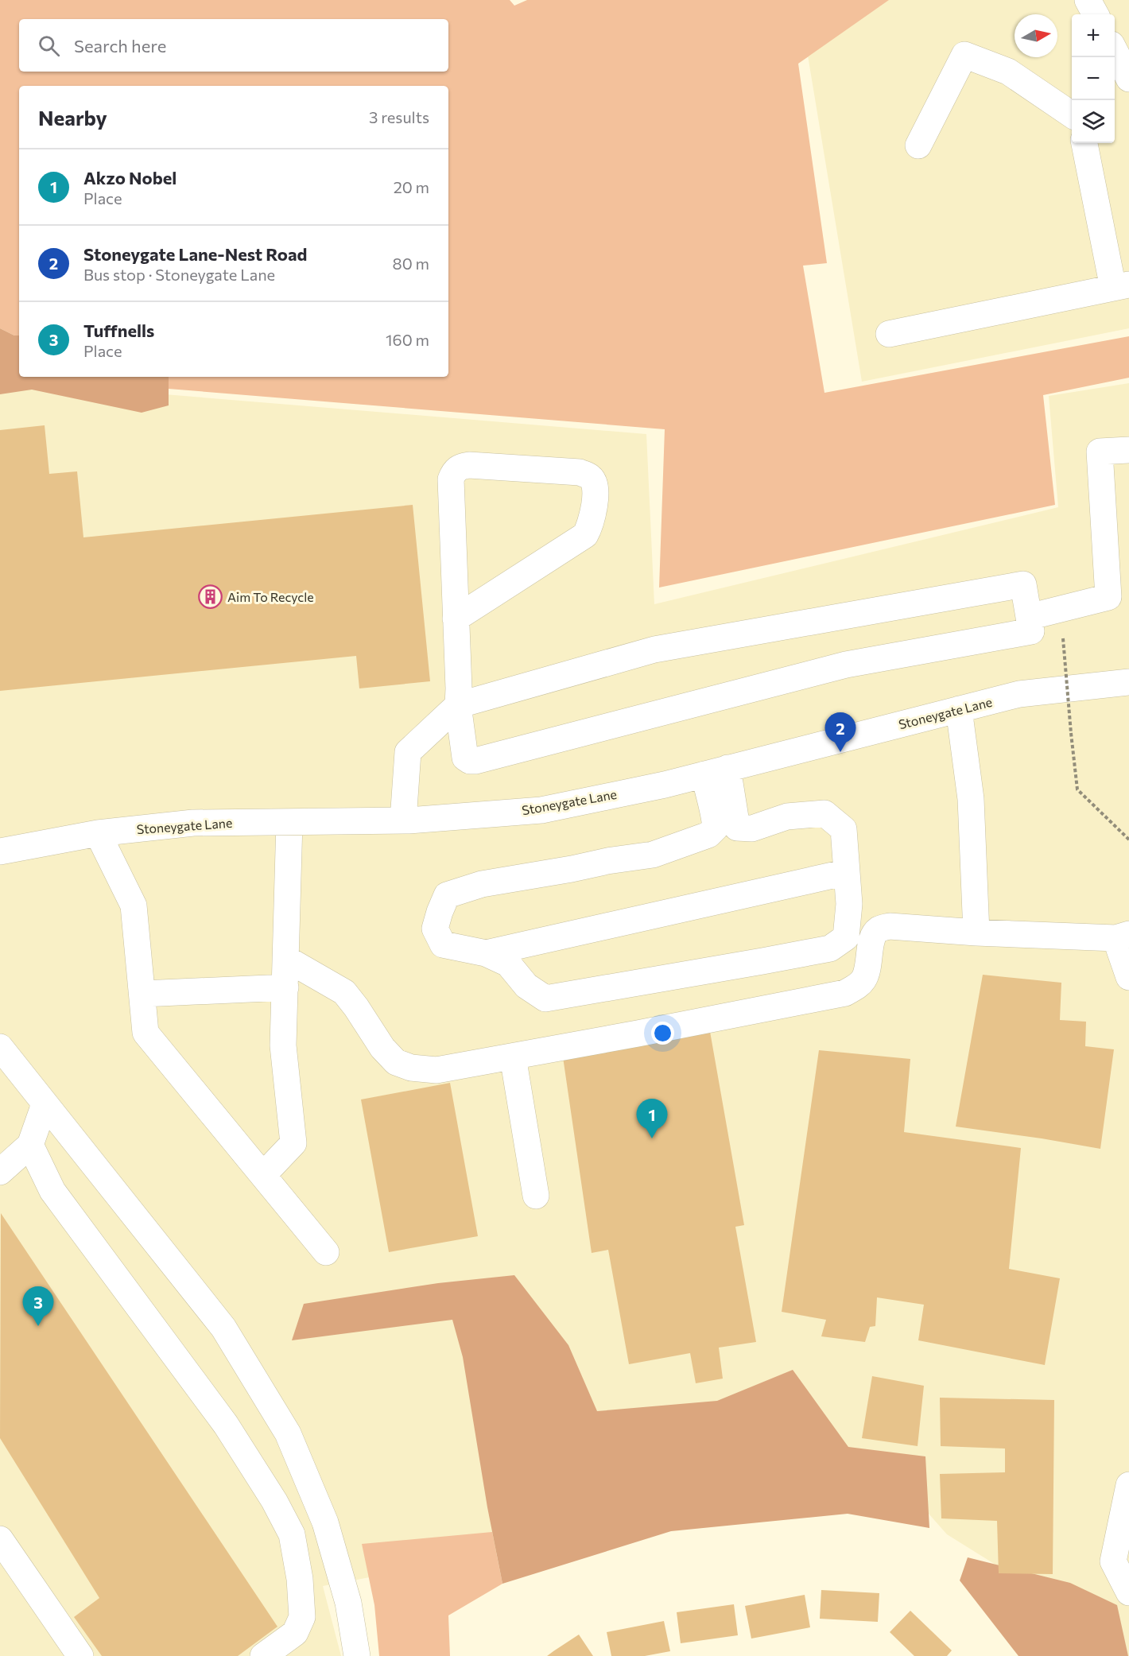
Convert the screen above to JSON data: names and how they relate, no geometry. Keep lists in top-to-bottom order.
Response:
{
  "streets": {
    "street": ["Stoneygate Lane"]
  },
  "places": {
    "building": ["Aim To Recycle"]
  },
  "north": "right",
  "page": {
    "map_buttons": ["+", "−"],
    "search": "Search here",
    "heading": ["Nearby", "3 results"],
    "list": [
      {
        "mark": "1",
        "name": "Akzo Nobel",
        "note": "Place",
        "value": "20 m"
      },
      {
        "mark": "2",
        "name": "Stoneygate Lane-Nest Road",
        "note": "Bus stop · Stoneygate Lane",
        "value": "80 m"
      },
      {
        "mark": "3",
        "name": "Tuffnells",
        "note": "Place",
        "value": "160 m"
      }
    ],
    "pins": ["2", "1", "3"]
  }
}
